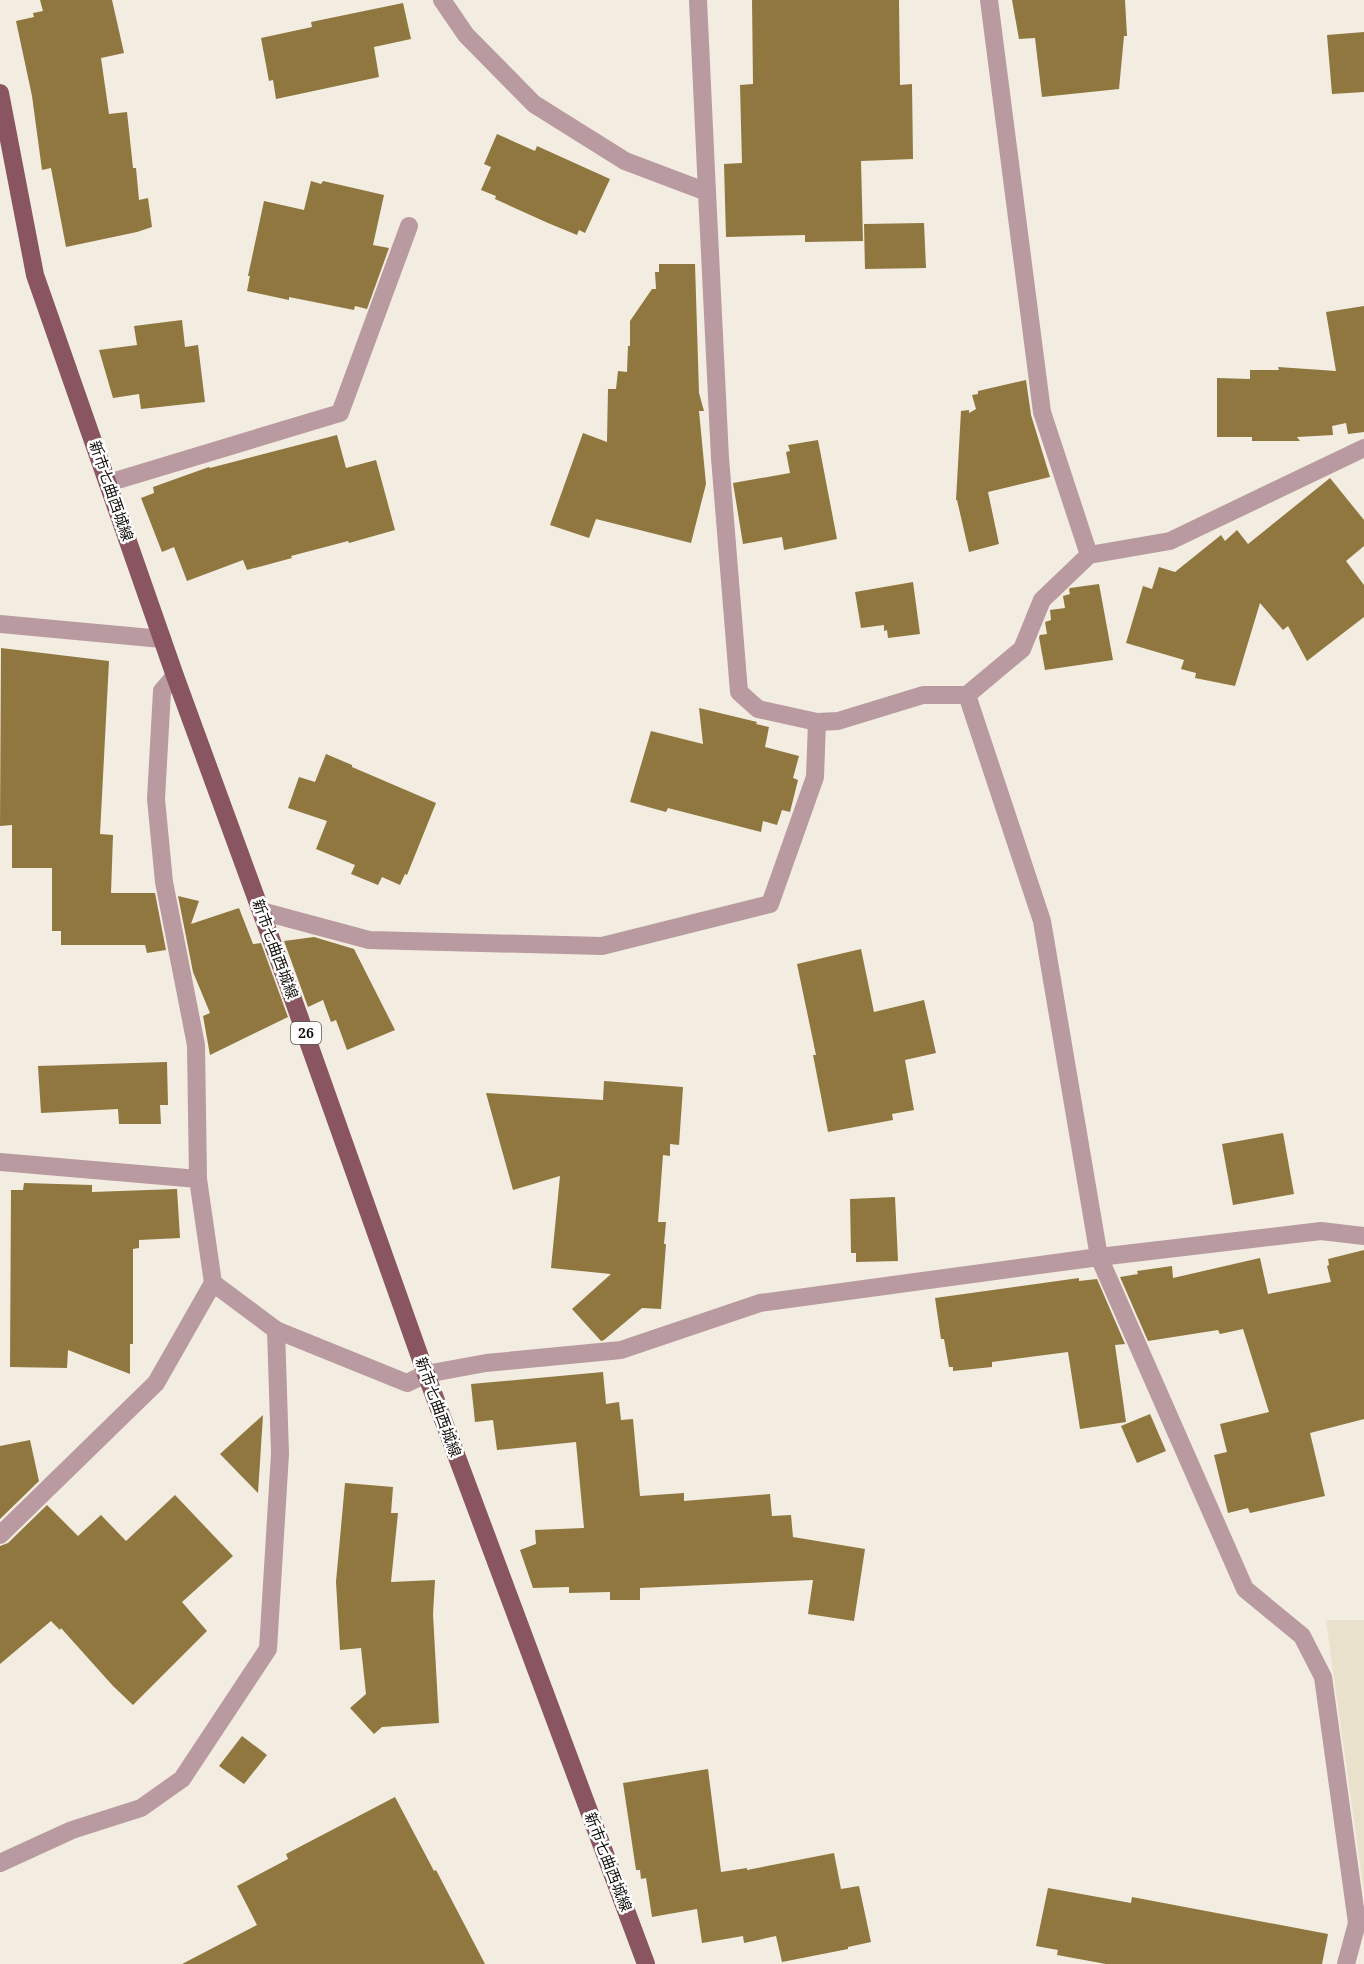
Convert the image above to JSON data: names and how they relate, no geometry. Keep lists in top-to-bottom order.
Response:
{
  "streets": {
    "main road": ["新市七曲西城線", "26"]
  }
}
